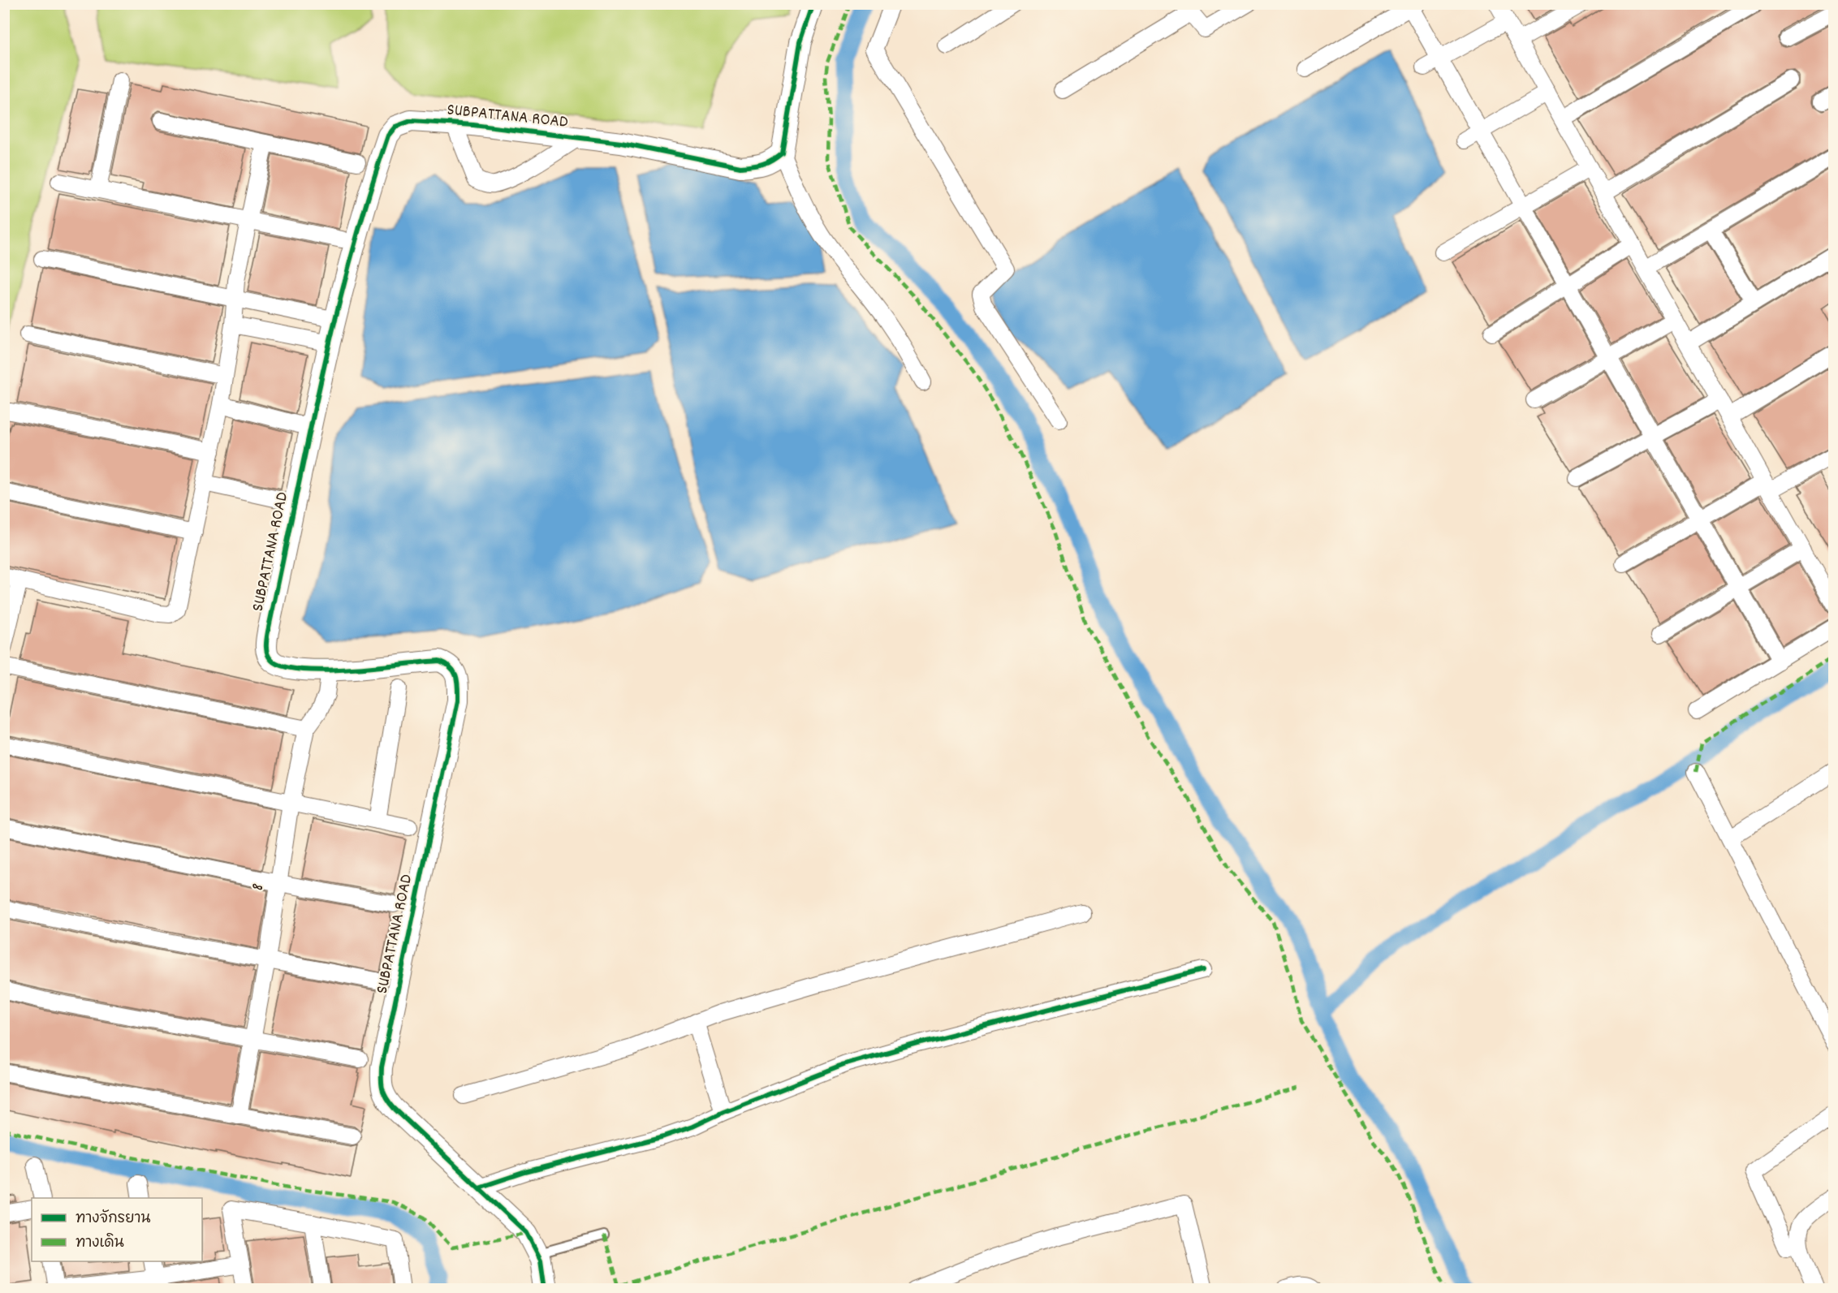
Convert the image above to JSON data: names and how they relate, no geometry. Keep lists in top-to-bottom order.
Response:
{
  "streets": {
    "street": ["SUBPATTANA ROAD", "8"]
  },
  "crossings": [
    ["SUBPATTANA ROAD", "8"]
  ],
  "legend": ["ทางจักรยาน", "ทางเดิน"]
}
